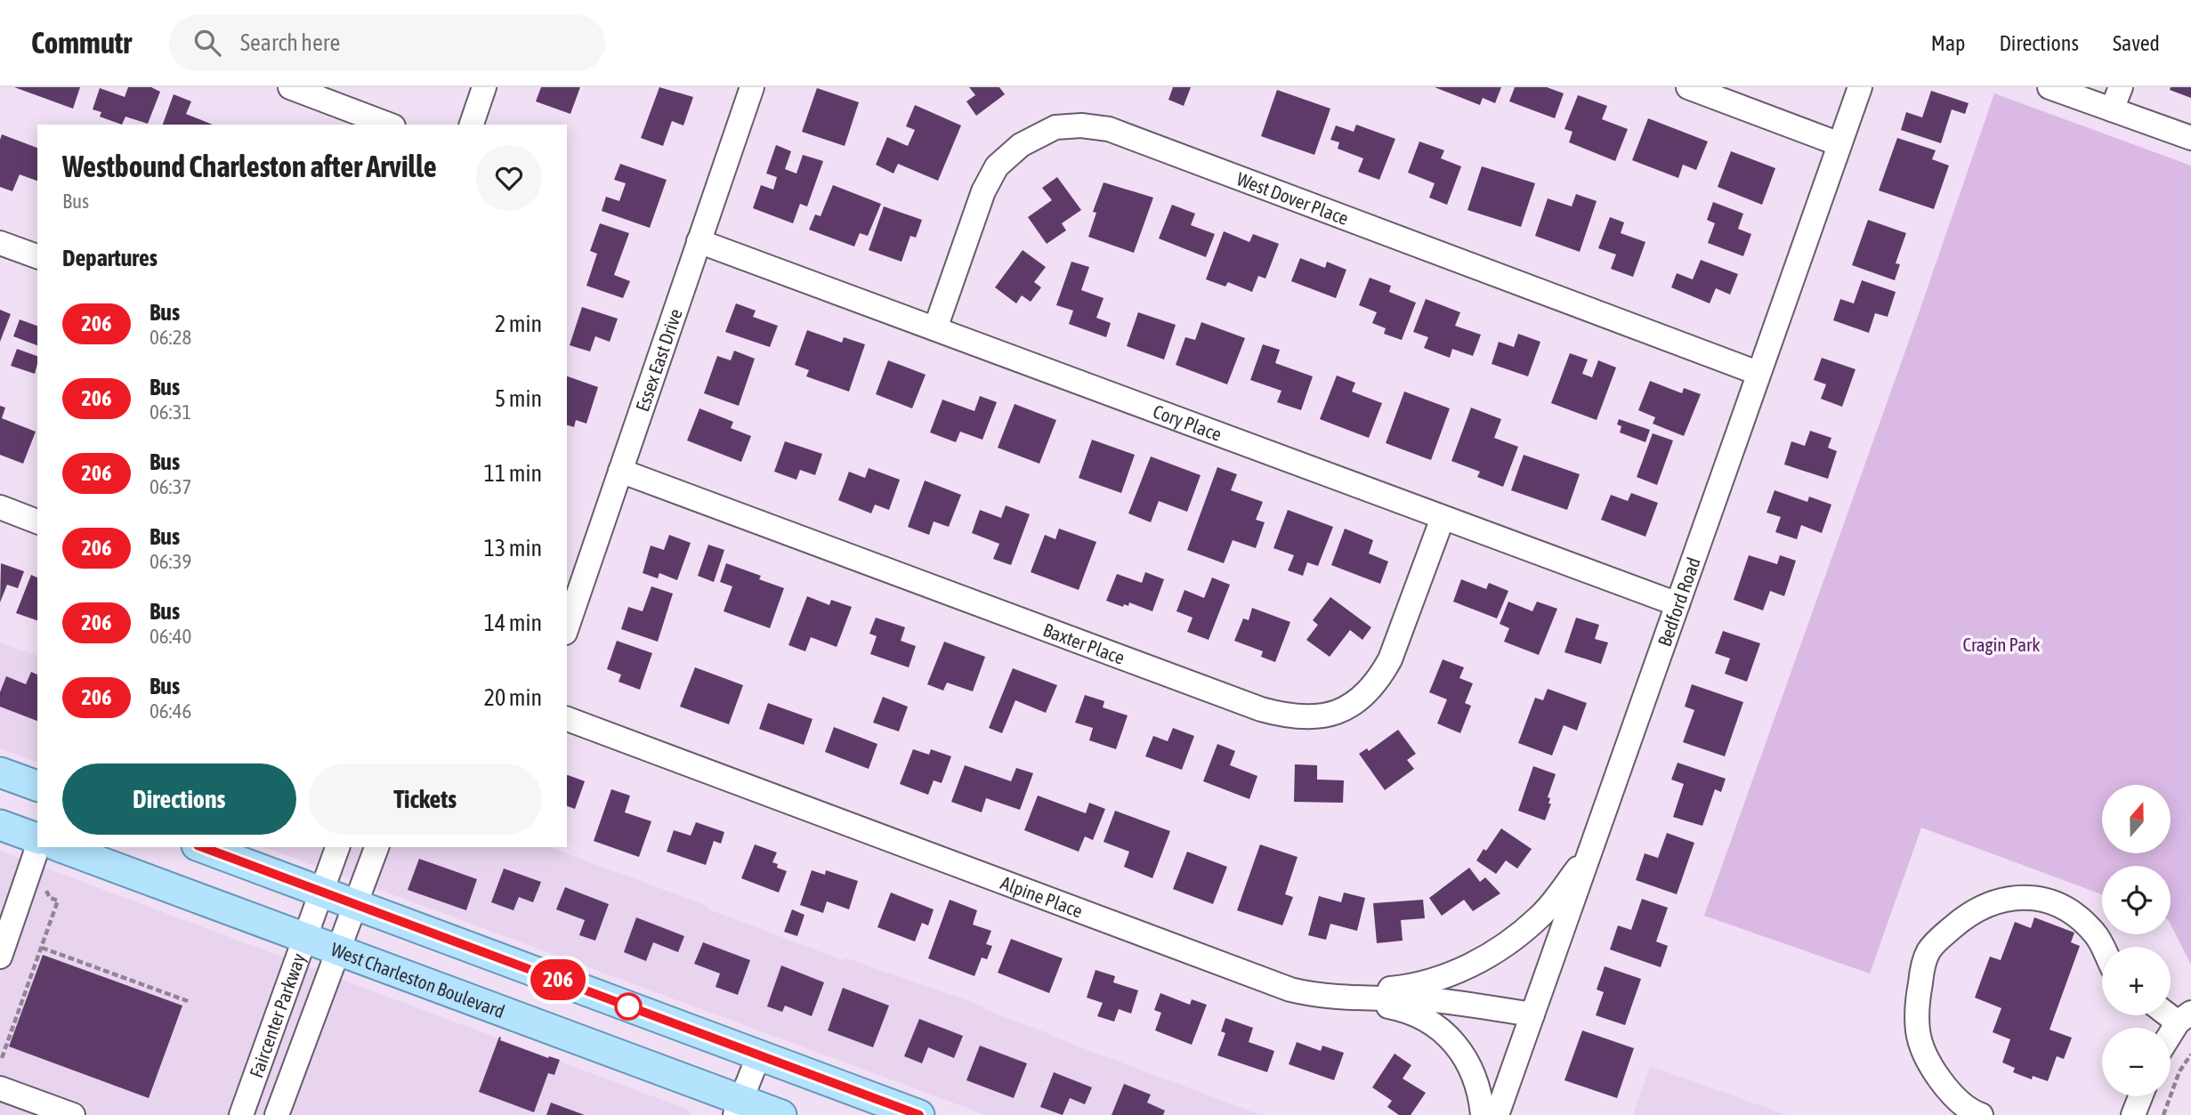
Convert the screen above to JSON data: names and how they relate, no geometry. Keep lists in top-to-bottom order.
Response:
{
  "streets": {
    "main road": ["West Charleston Boulevard"],
    "street": [
      "West Dover Place",
      "Essex East Drive",
      "Cory Place",
      "Bedford Road",
      "Baxter Place",
      "Alpine Place",
      "Faircenter Parkway"
    ]
  },
  "crossings": [
    ["West Dover Place", "Cory Place"],
    ["West Dover Place", "Bedford Road"],
    ["Essex East Drive", "Cory Place"],
    ["Essex East Drive", "Baxter Place"],
    ["Cory Place", "Bedford Road"],
    ["Cory Place", "Baxter Place"],
    ["Bedford Road", "Alpine Place"],
    ["West Charleston Boulevard", "Faircenter Parkway"]
  ],
  "parks": ["Cragin Park"],
  "lines": ["bus line 206"],
  "north": "top",
  "page": {
    "header": "Commutr",
    "search": "Search here",
    "nav": ["Map", "Directions", "Saved"],
    "on_map": "206",
    "heading": [
      ["Westbound Charleston after Arville", "Bus"],
      "Departures"
    ],
    "list": [
      {
        "mark": "206",
        "name": "Bus",
        "note": "06:28",
        "value": "2 min"
      },
      {
        "mark": "206",
        "name": "Bus",
        "note": "06:31",
        "value": "5 min"
      },
      {
        "mark": "206",
        "name": "Bus",
        "note": "06:37",
        "value": "11 min"
      },
      {
        "mark": "206",
        "name": "Bus",
        "note": "06:39",
        "value": "13 min"
      },
      {
        "mark": "206",
        "name": "Bus",
        "note": "06:40",
        "value": "14 min"
      },
      {
        "mark": "206",
        "name": "Bus",
        "note": "06:46",
        "value": "20 min"
      }
    ],
    "buttons": ["Directions", "Tickets"],
    "map_buttons": ["+", "−"]
  }
}
